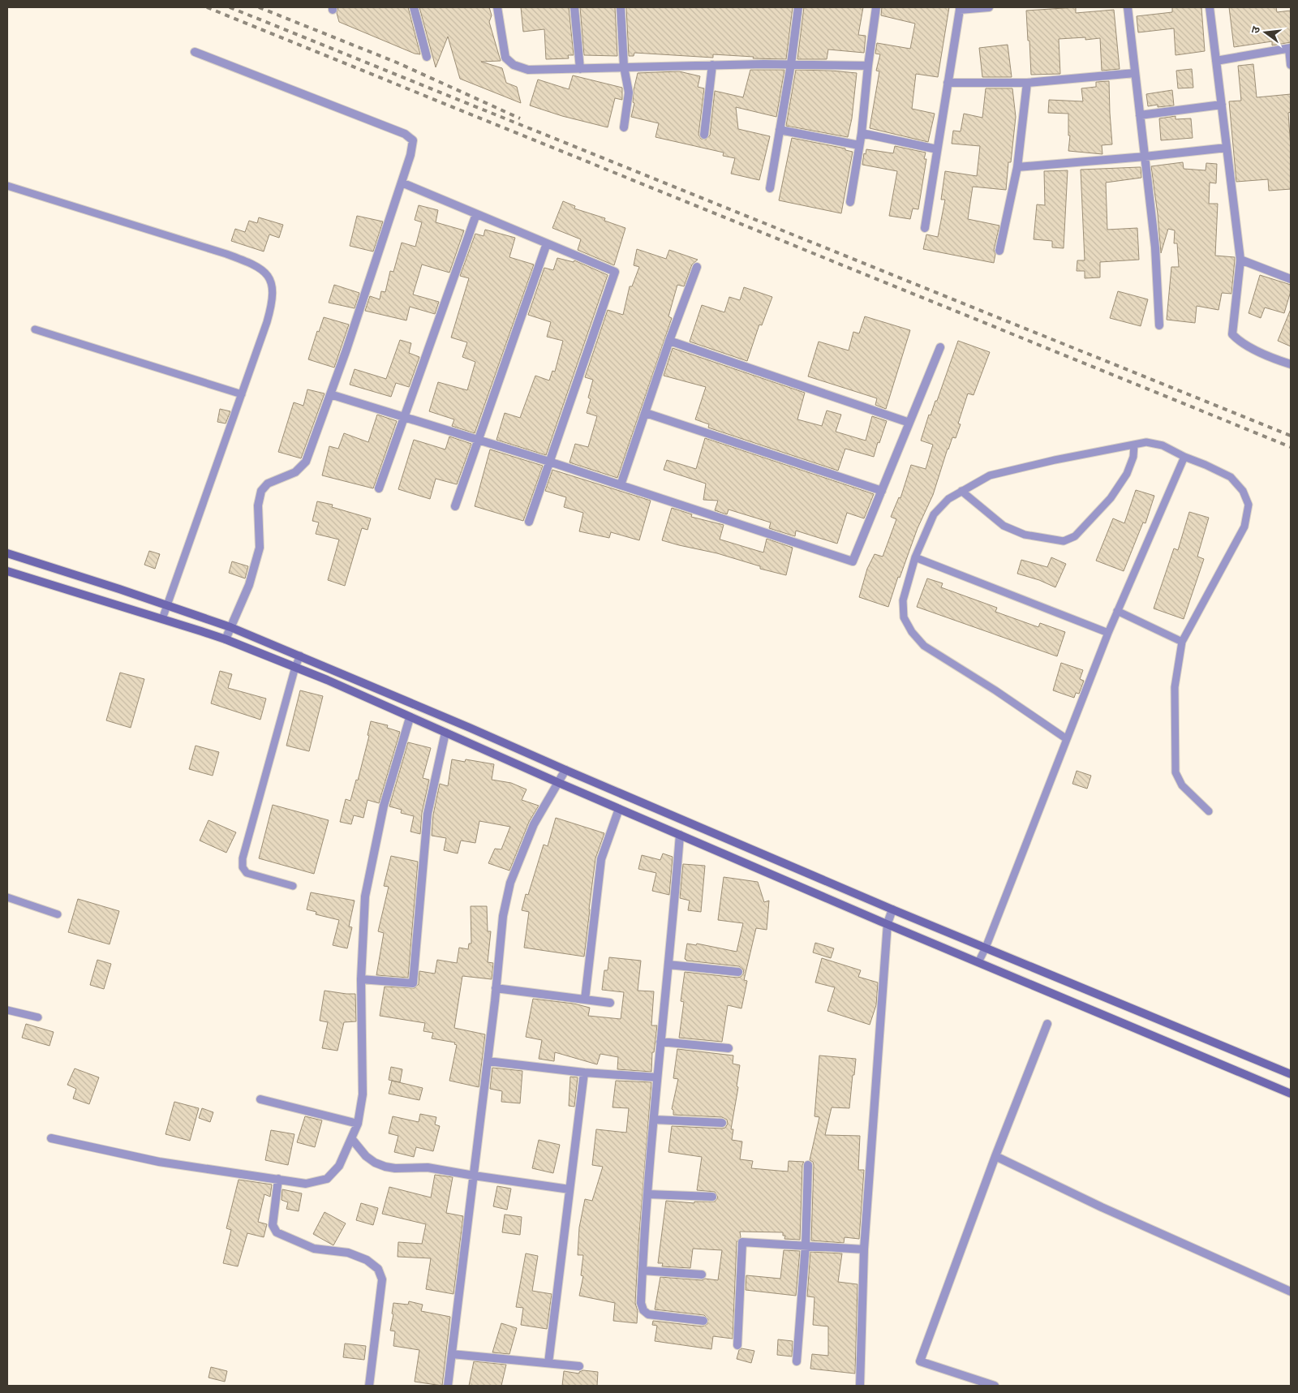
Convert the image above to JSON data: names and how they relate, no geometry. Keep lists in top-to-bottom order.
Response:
{
  "north": "left"
}
